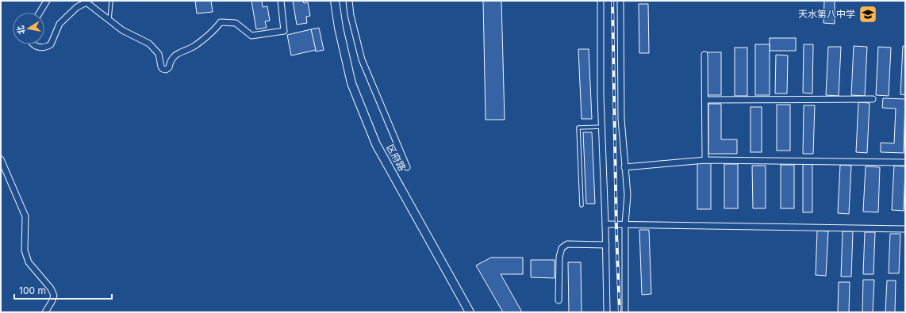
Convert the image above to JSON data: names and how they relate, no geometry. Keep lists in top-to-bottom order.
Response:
{
  "streets": {
    "main road": ["区府路"]
  },
  "places": {
    "school or university": ["天水第八中学"]
  },
  "scale_bar": "100 m",
  "north": "left"
}
